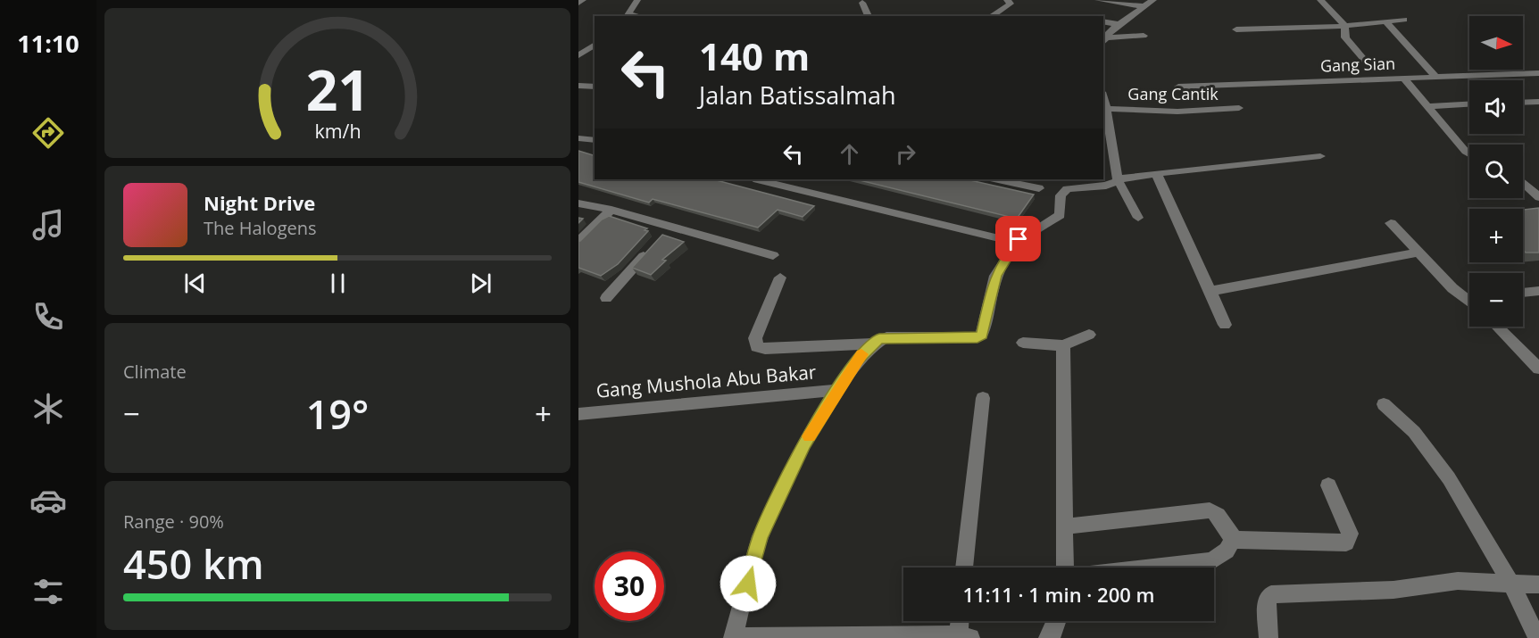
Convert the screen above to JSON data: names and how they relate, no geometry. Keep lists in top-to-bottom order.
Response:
{
  "streets": {
    "street": ["Gang Sian", "Gang Cantik", "Gang Mushola Abu Bakar"]
  },
  "north": "right",
  "page": {
    "tabs": "11:10",
    "map_buttons": ["+", "−"],
    "turn": ["140 m", "Jalan Batissalmah"],
    "song": ["Night Drive", "The Halogens"],
    "tile": [
      "Climate",
      ["Range · 90%", "450 km"]
    ],
    "heat": ["−", "19°", "+"],
    "limit": "30",
    "trip": "11:11 · 1 min · 200 m",
    "gauge": ["21", "km/h"]
  }
}
